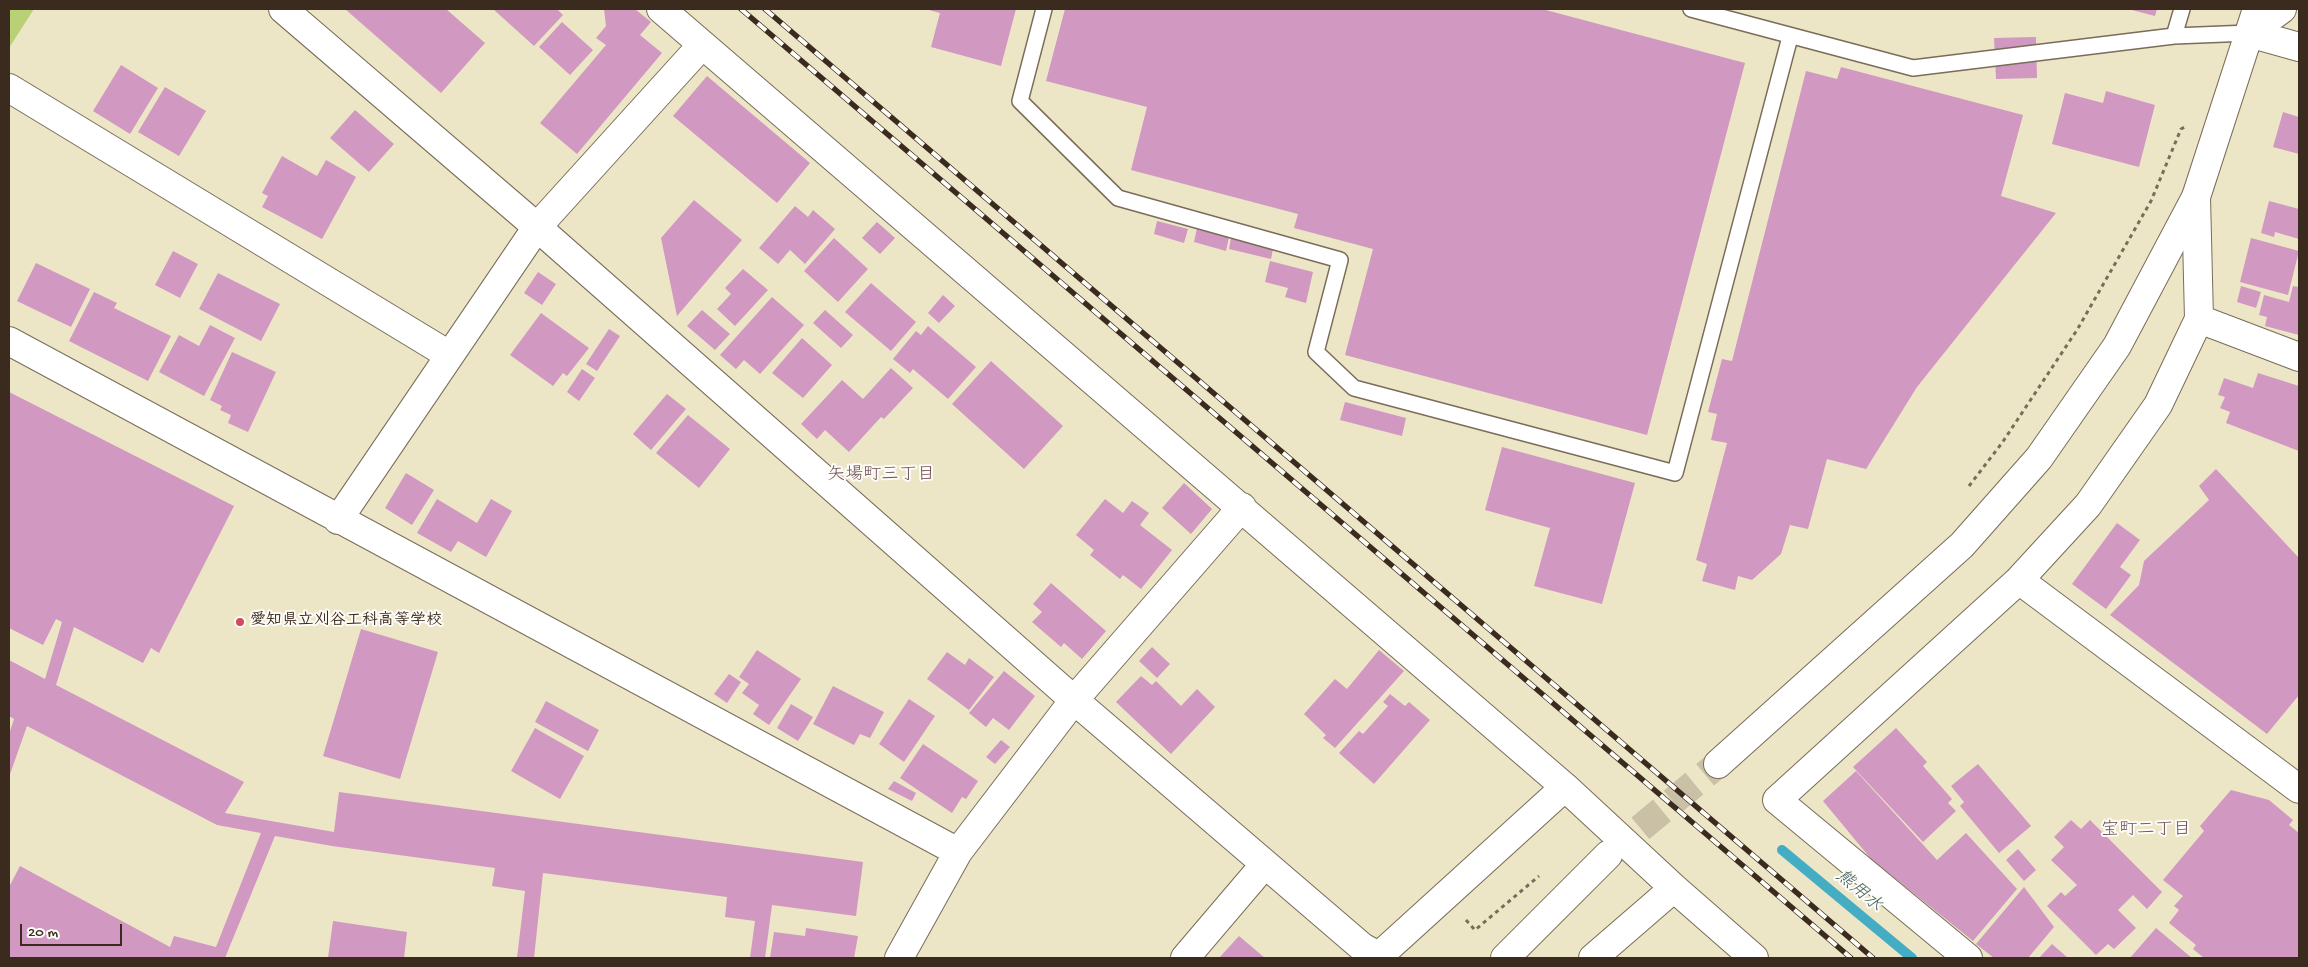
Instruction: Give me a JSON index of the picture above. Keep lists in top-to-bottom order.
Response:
{
  "districts": ["矢場町三丁目", "宝町二丁目"],
  "water": ["熊用水"],
  "places": ["愛知県立刈谷工科高等学校"],
  "scale_bar": "20 m"
}
